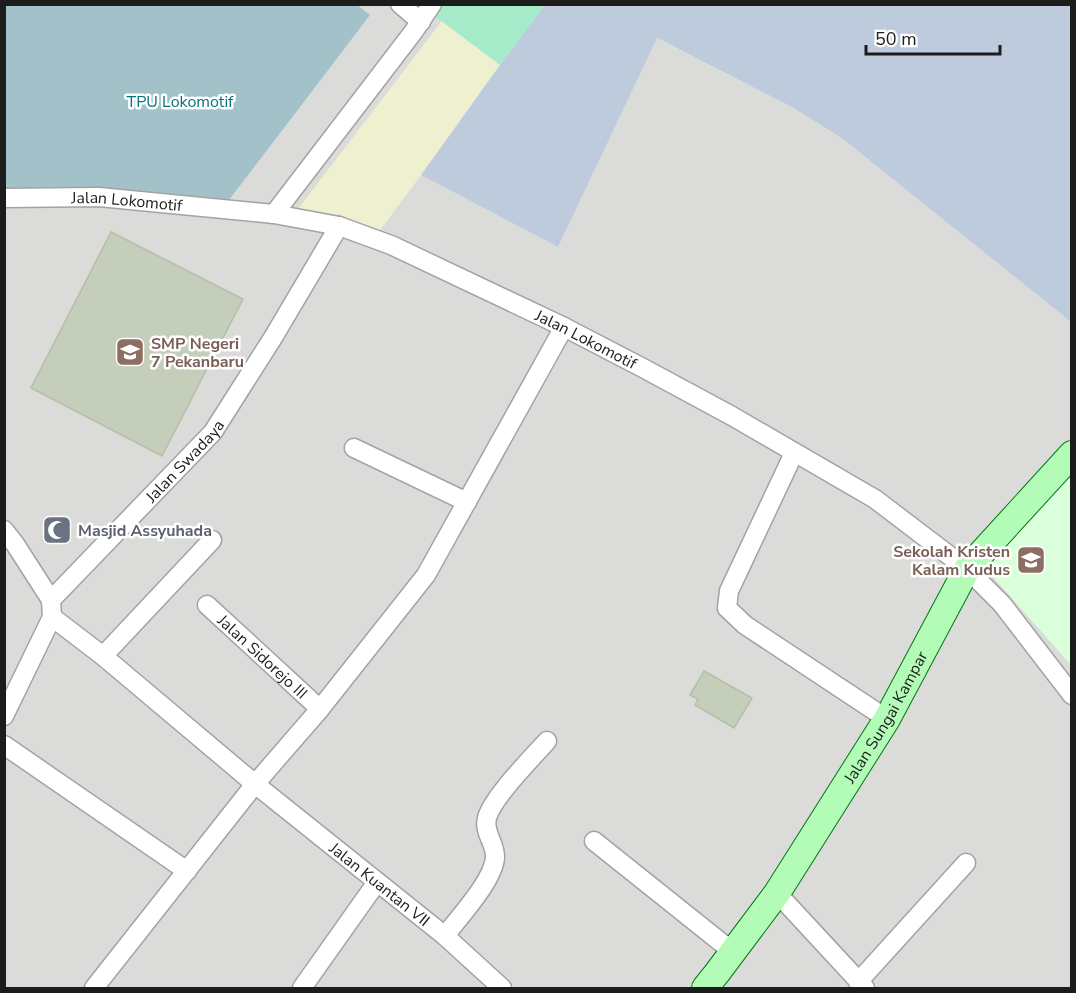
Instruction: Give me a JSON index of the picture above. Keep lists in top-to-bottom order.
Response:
{
  "streets": {
    "street": [
      "Jalan Lokomotif",
      "Jalan Swadaya",
      "Jalan Sidorejo III",
      "Jalan Sungai Kampar",
      "Jalan Kuantan VII"
    ]
  },
  "crossings": [
    ["Jalan Lokomotif", "Jalan Swadaya"],
    ["Jalan Lokomotif", "Jalan Sungai Kampar"],
    ["Jalan Swadaya", "Jalan Kuantan VII"]
  ],
  "parks": ["TPU Lokomotif"],
  "places": {
    "school or university": ["SMP Negeri 7 Pekanbaru", "Sekolah Kristen Kalam Kudus"],
    "mosque": ["Masjid Assyuhada"]
  },
  "scale_bar": "50 m"
}
